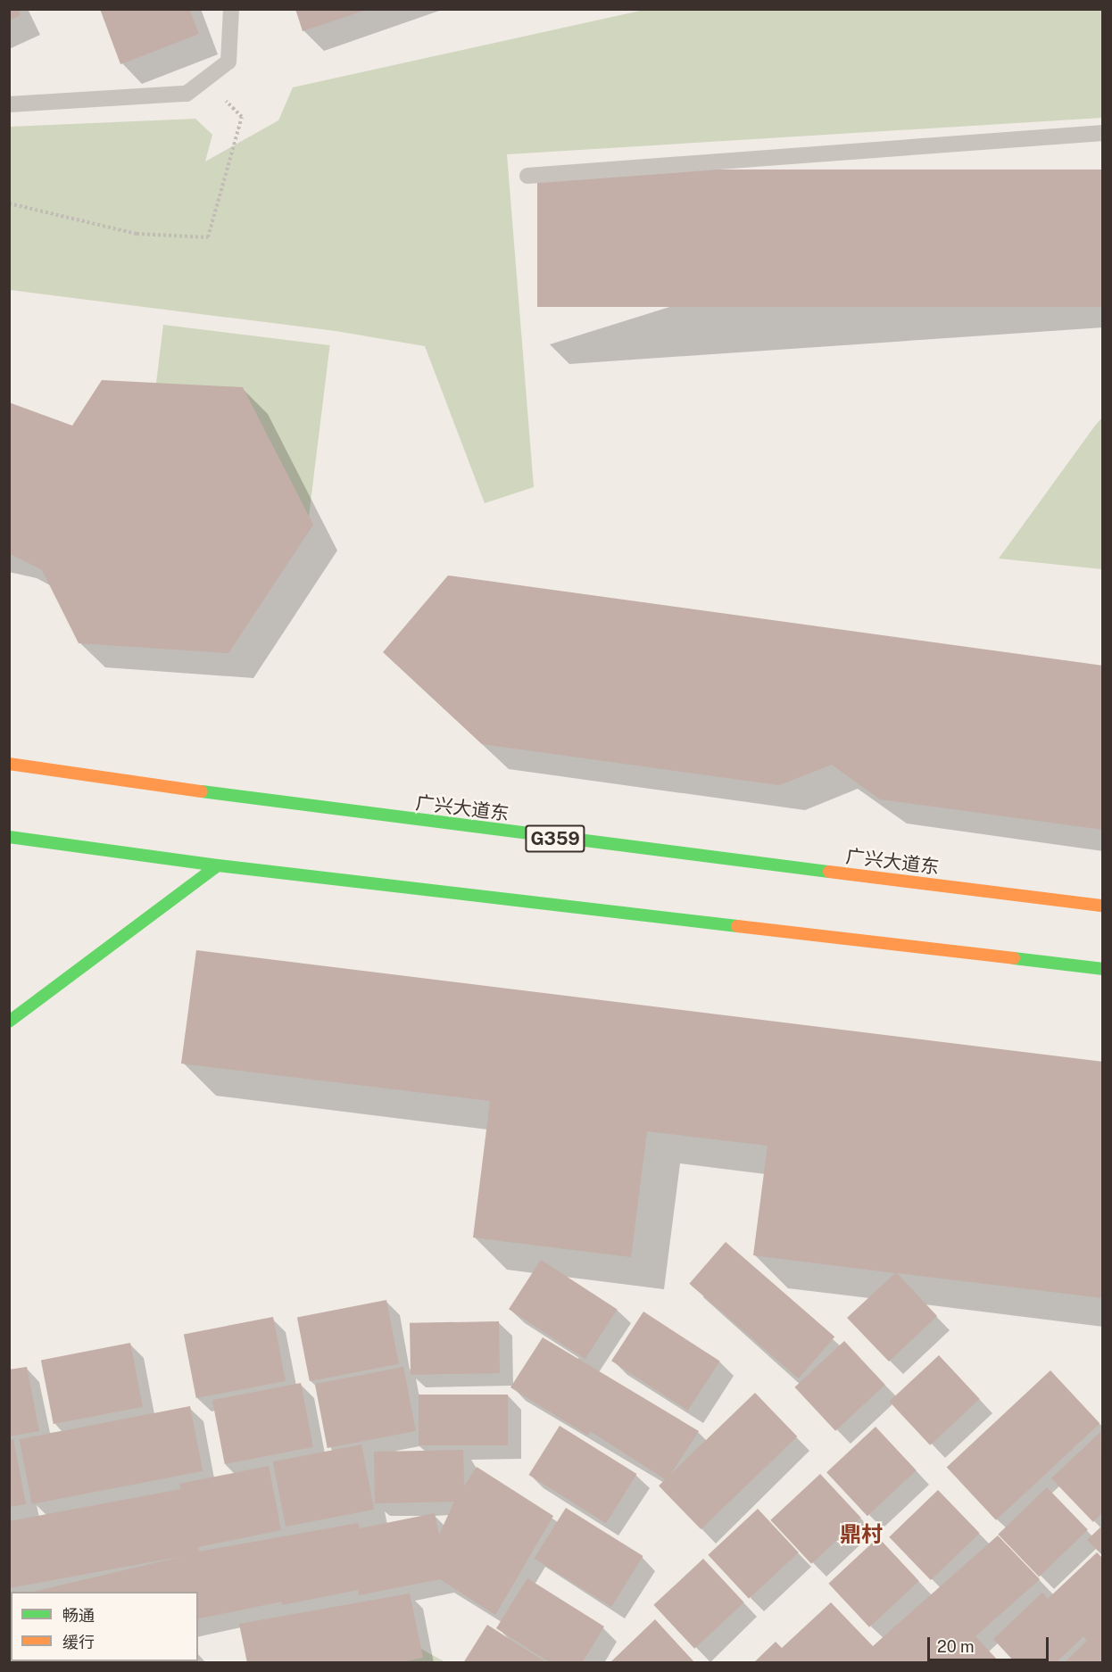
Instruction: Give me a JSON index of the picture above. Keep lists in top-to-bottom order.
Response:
{
  "streets": {
    "main road": ["广兴大道东", "G359"]
  },
  "districts": ["鼎村"],
  "legend": ["畅通", "缓行"],
  "scale_bar": "20 m"
}
